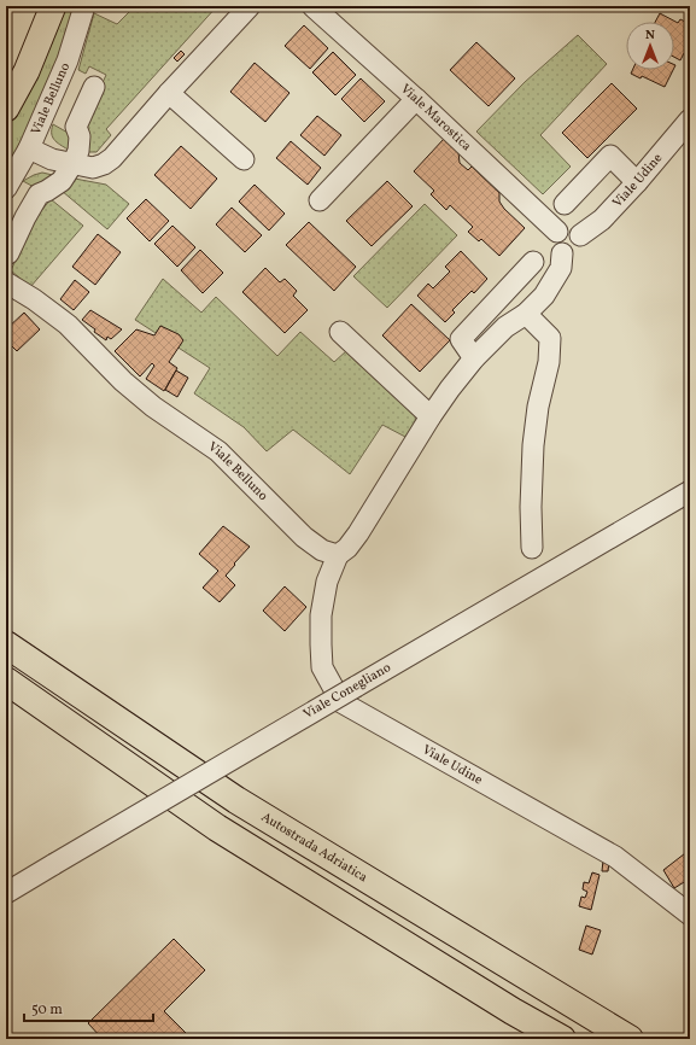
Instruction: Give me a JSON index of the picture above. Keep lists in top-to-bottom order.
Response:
{
  "streets": {
    "highway": ["Autostrada Adriatica"],
    "street": [
      "Viale Belluno",
      "Viale Marostica",
      "Viale Udine",
      "Viale Conegliano"
    ]
  },
  "crossings": [
    ["Viale Belluno", "Viale Udine"],
    ["Viale Marostica", "Viale Udine"]
  ],
  "scale_bar": "50 m",
  "north": "top"
}
